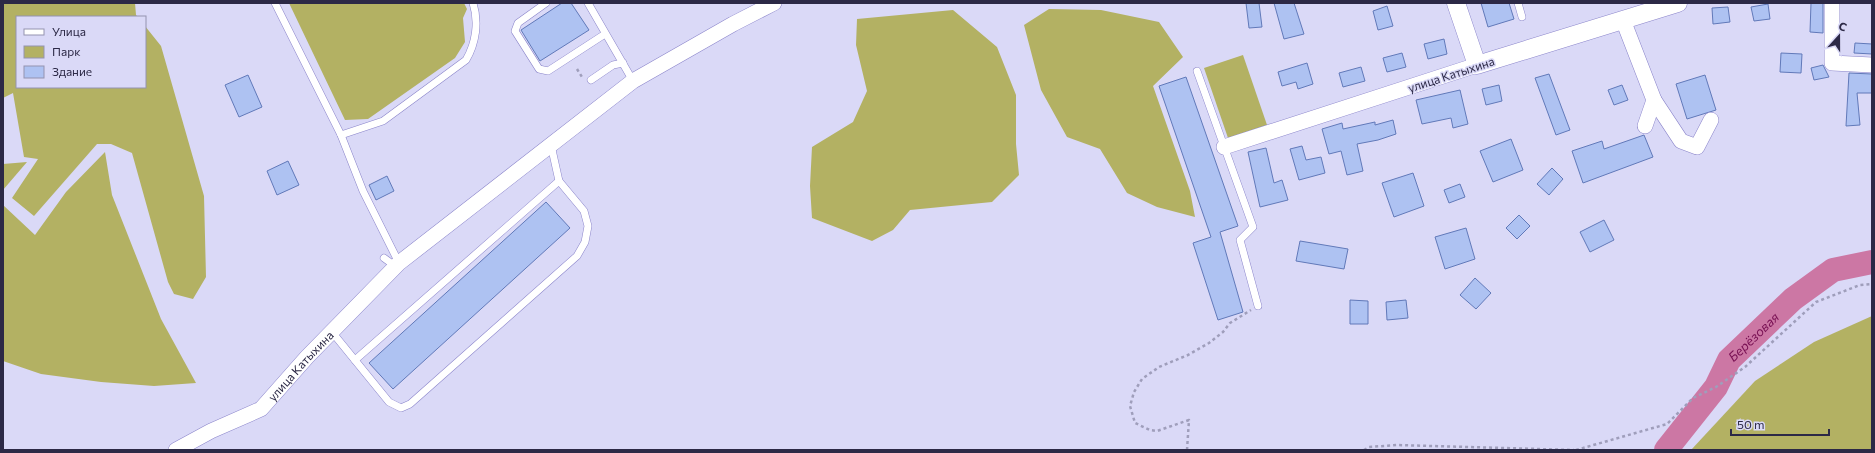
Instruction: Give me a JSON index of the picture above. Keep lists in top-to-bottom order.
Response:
{
  "streets": {
    "street": ["улица Катыхина"]
  },
  "water": ["Берёзовая"],
  "legend": ["Улица", "Парк", "Здание"],
  "scale_bar": "50 m",
  "north": "top"
}
